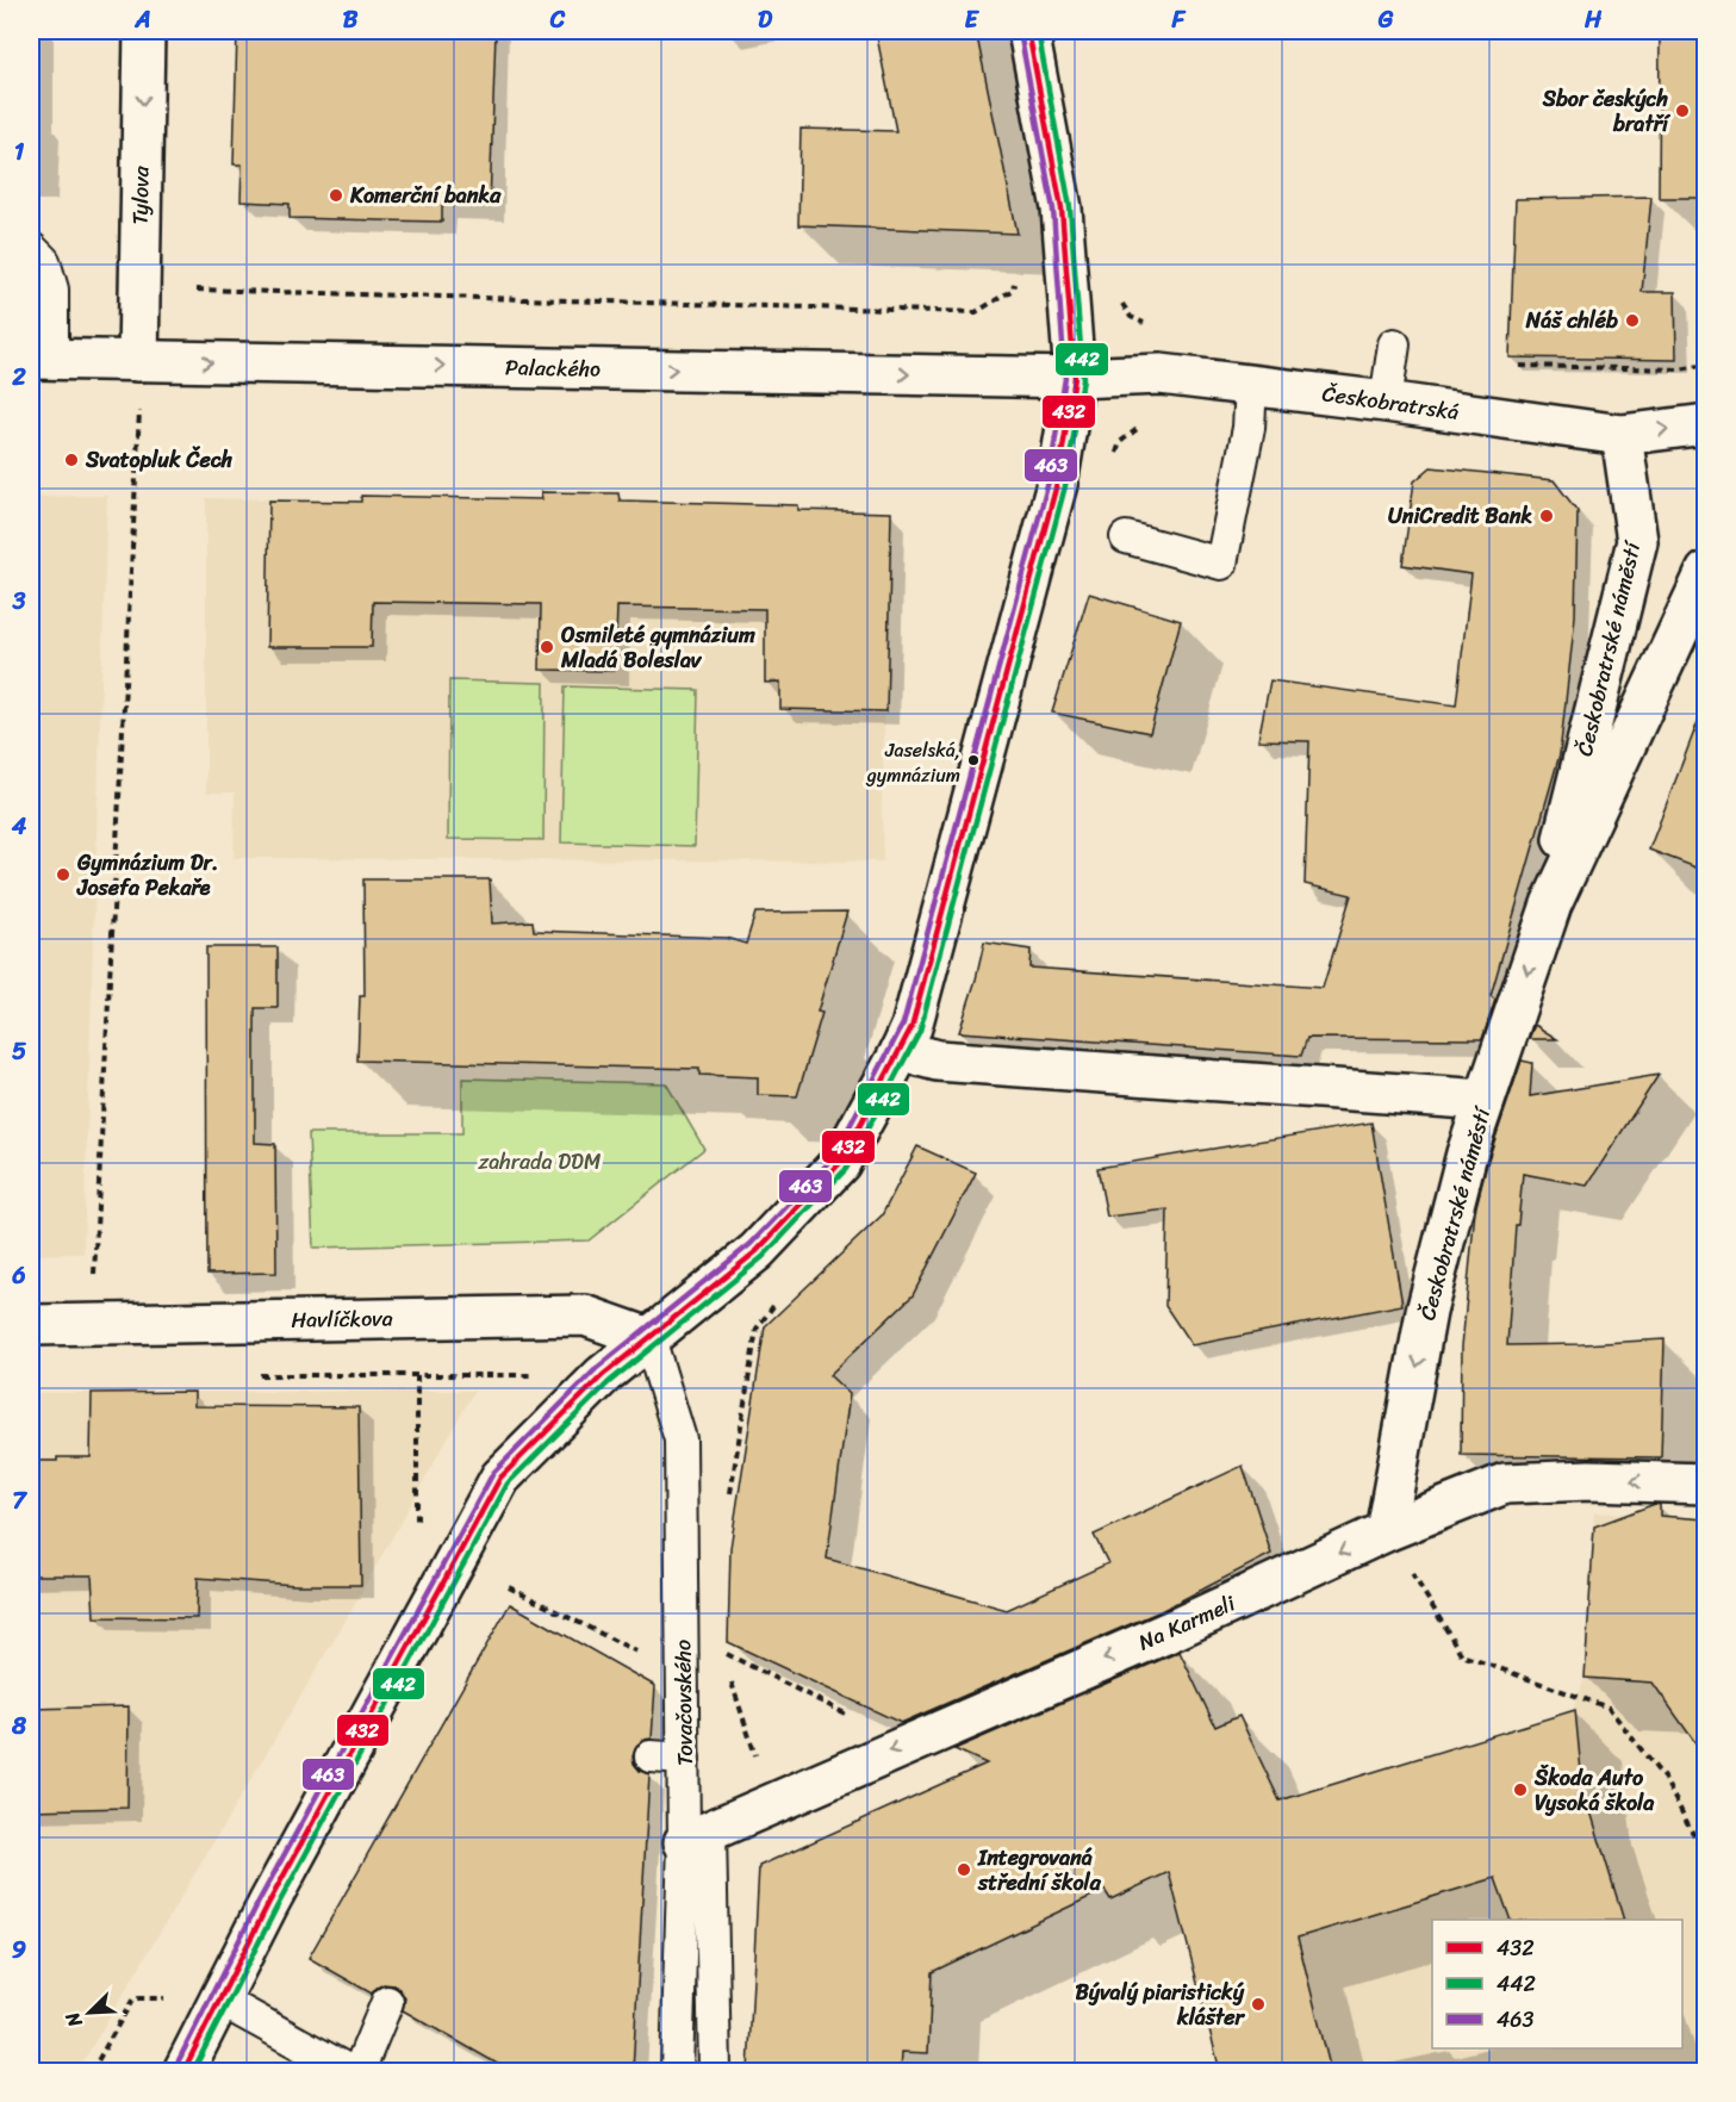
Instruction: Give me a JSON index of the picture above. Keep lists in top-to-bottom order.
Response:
{
  "streets": {
    "street": [
      "Tylova",
      "Palackého",
      "Českobratrská",
      "Českobratrské náměstí",
      "Havlíčkova",
      "Na Karmeli"
    ],
    "lane": ["Tovačovského"]
  },
  "crossings": [
    ["Tylova", "Palackého"],
    ["Palackého", "Českobratrská"],
    ["Českobratrská", "Českobratrské náměstí"],
    ["Českobratrské náměstí", "Na Karmeli"],
    ["Havlíčkova", "Tovačovského"],
    ["Na Karmeli", "Tovačovského"]
  ],
  "one_way": [
    "Tylova",
    "Palackého",
    "Českobratrské náměstí",
    "Na Karmeli"
  ],
  "parks": ["zahrada DDM"],
  "places": [
    "Sbor českých bratří",
    "Komerční banka",
    "Náš chléb",
    "Svatopluk Čech",
    "UniCredit Bank",
    "Osmileté gymnázium Mladá Boleslav",
    "Jaselská, gymnázium",
    "Gymnázium Dr. Josefa Pekaře",
    "Škoda Auto Vysoká škola",
    "Integrovaná střední škola",
    "Bývalý piaristický klášter"
  ],
  "lines": ["transit line 432", "transit line 442", "transit line 463"],
  "legend": ["432", "442", "463"],
  "north": "bottom left",
  "grid": {
    "columns": [
      "A",
      "B",
      "C",
      "D",
      "E",
      "F",
      "G",
      "H"
    ],
    "rows": [
      "1",
      "2",
      "3",
      "4",
      "5",
      "6",
      "7",
      "8",
      "9"
    ]
  }
}
